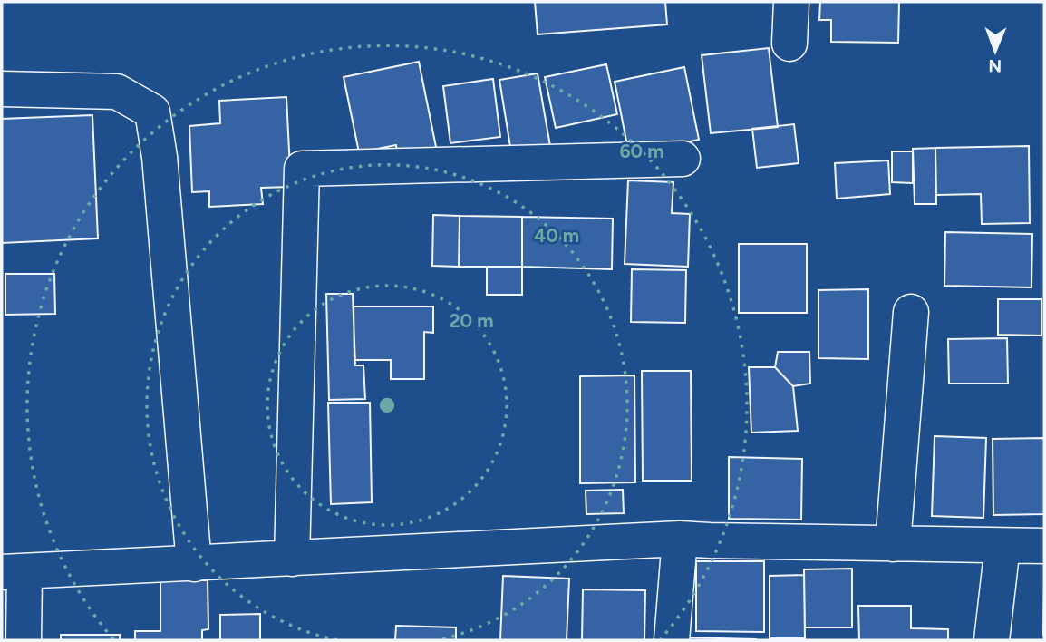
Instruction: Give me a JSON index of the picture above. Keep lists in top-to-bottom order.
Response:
{
  "north": "bottom",
  "rings": ["60 m", "40 m", "20 m"]
}
